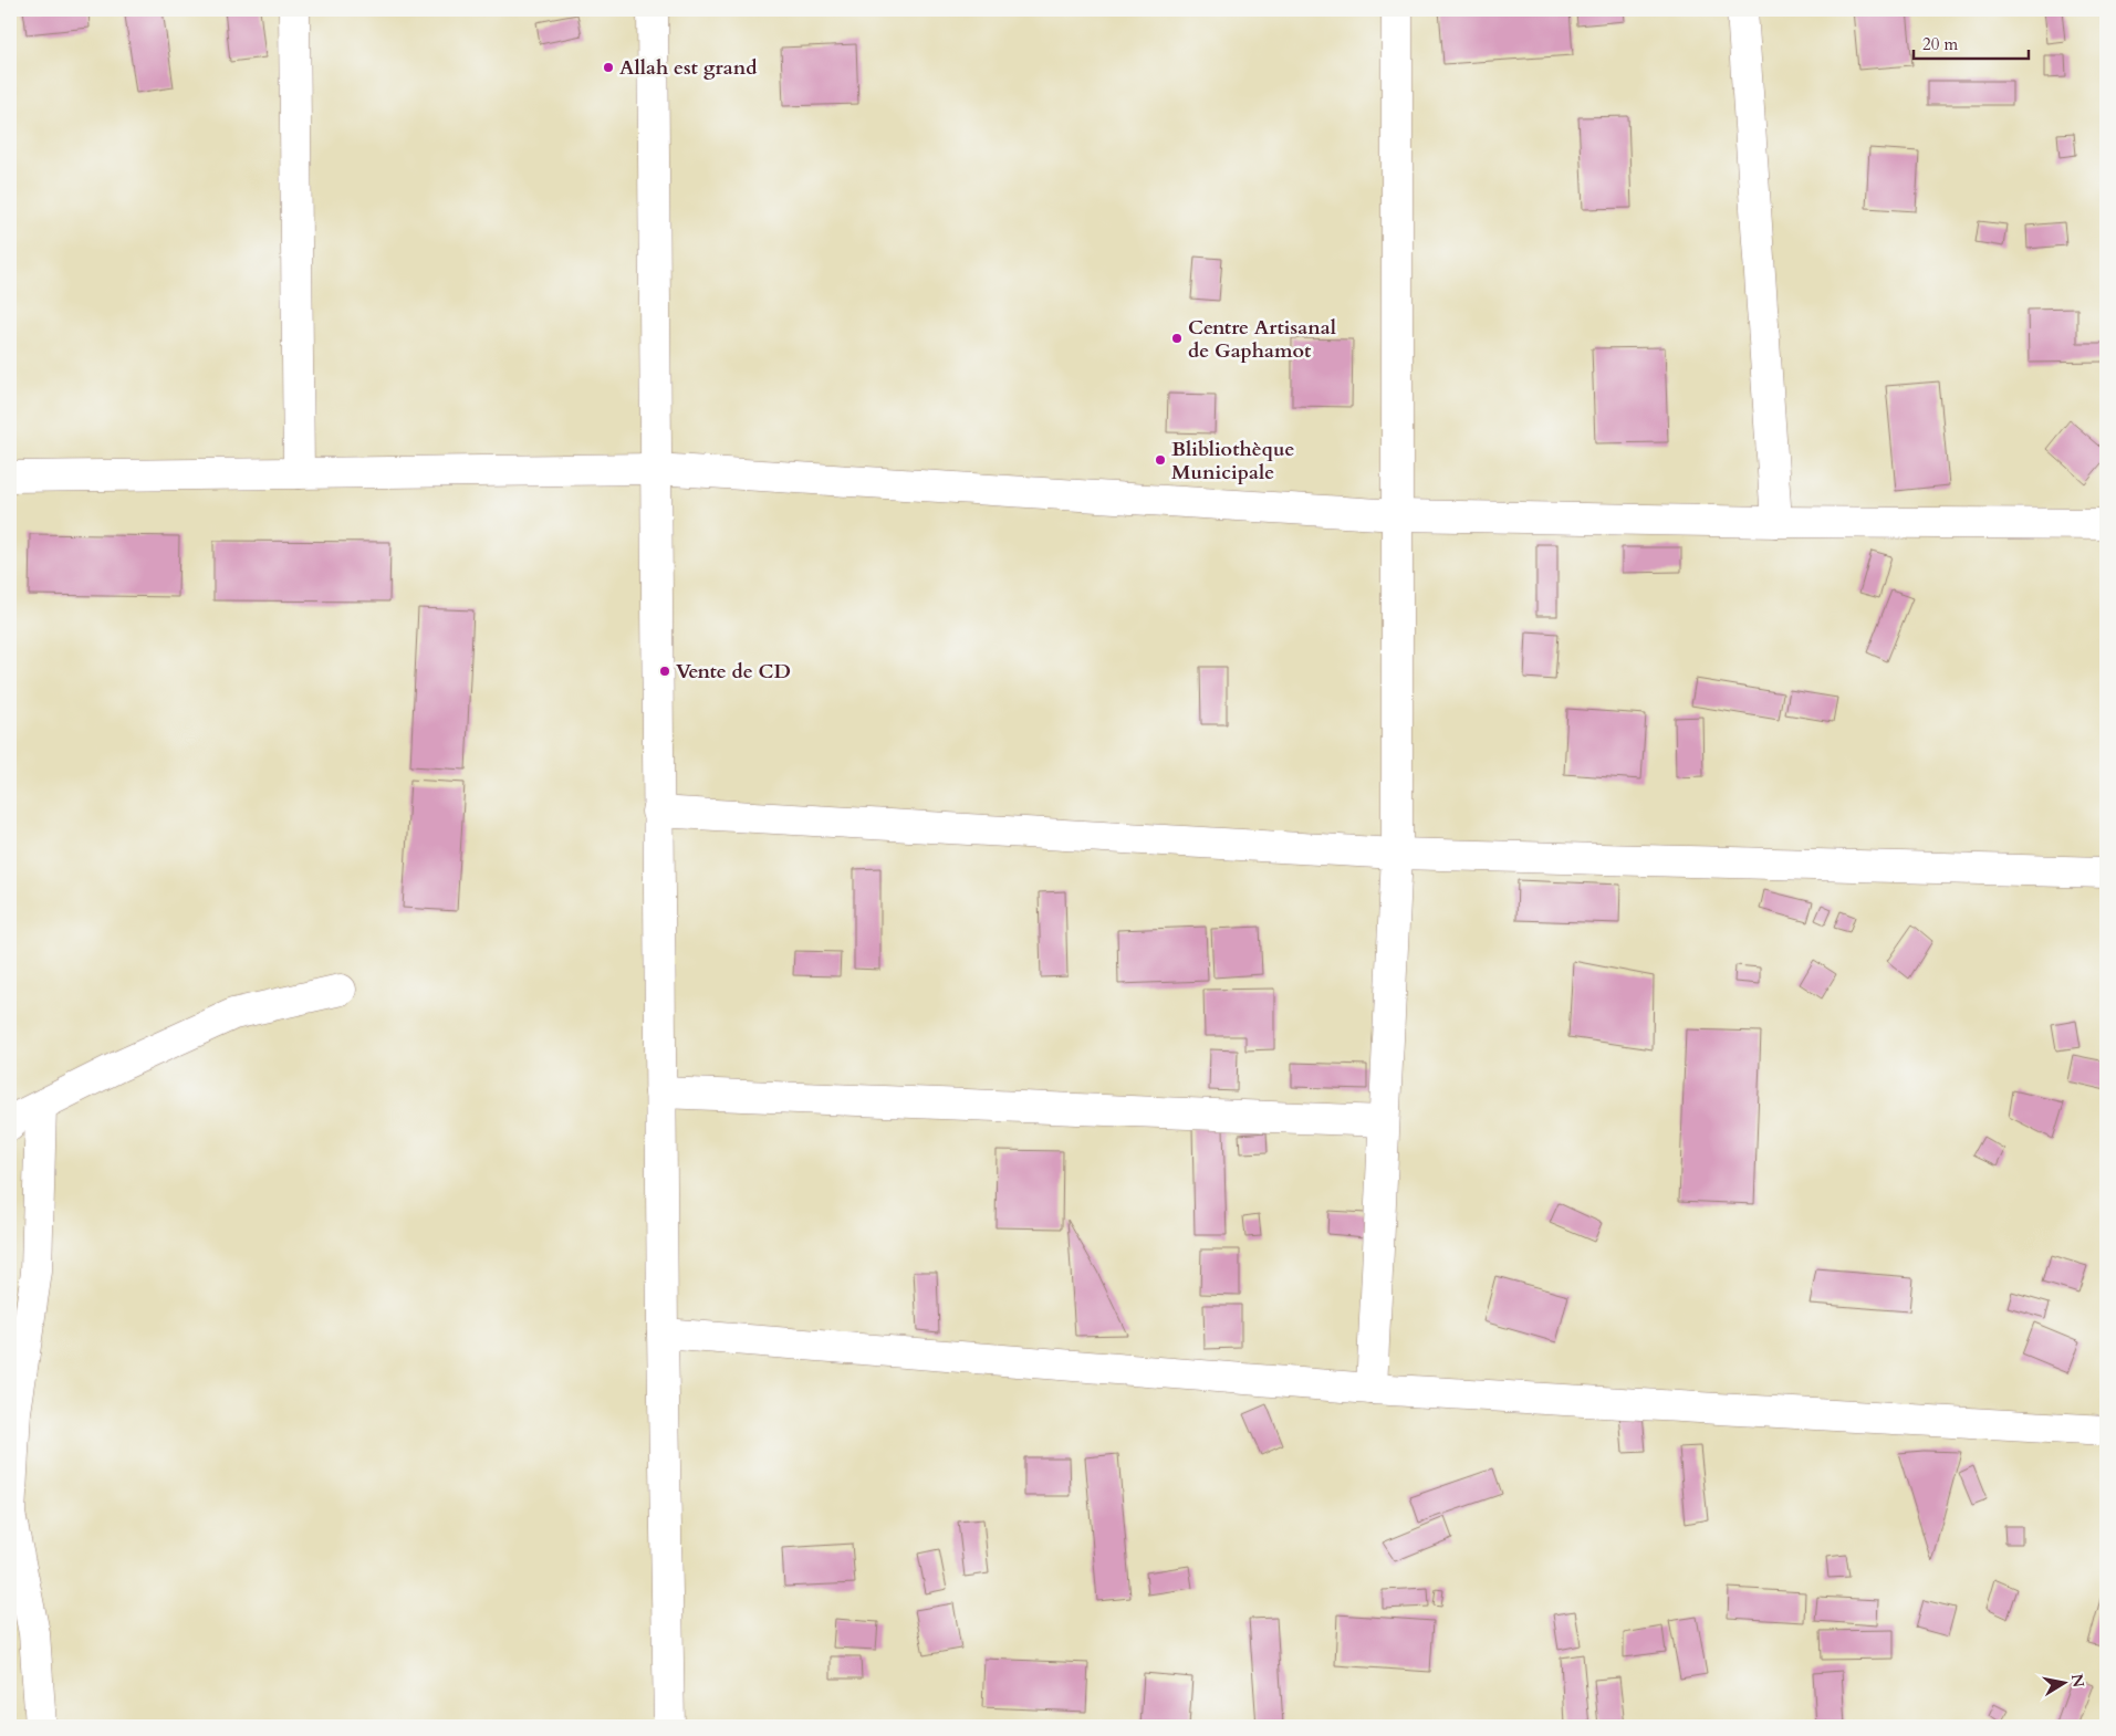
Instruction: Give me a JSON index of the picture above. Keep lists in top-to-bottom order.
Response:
{
  "places": [
    "Allah est grand",
    "Centre Artisanal de Gaphamot",
    "Blibliothèque Municipale",
    "Vente de CD"
  ],
  "scale_bar": "20 m",
  "north": "right"
}
